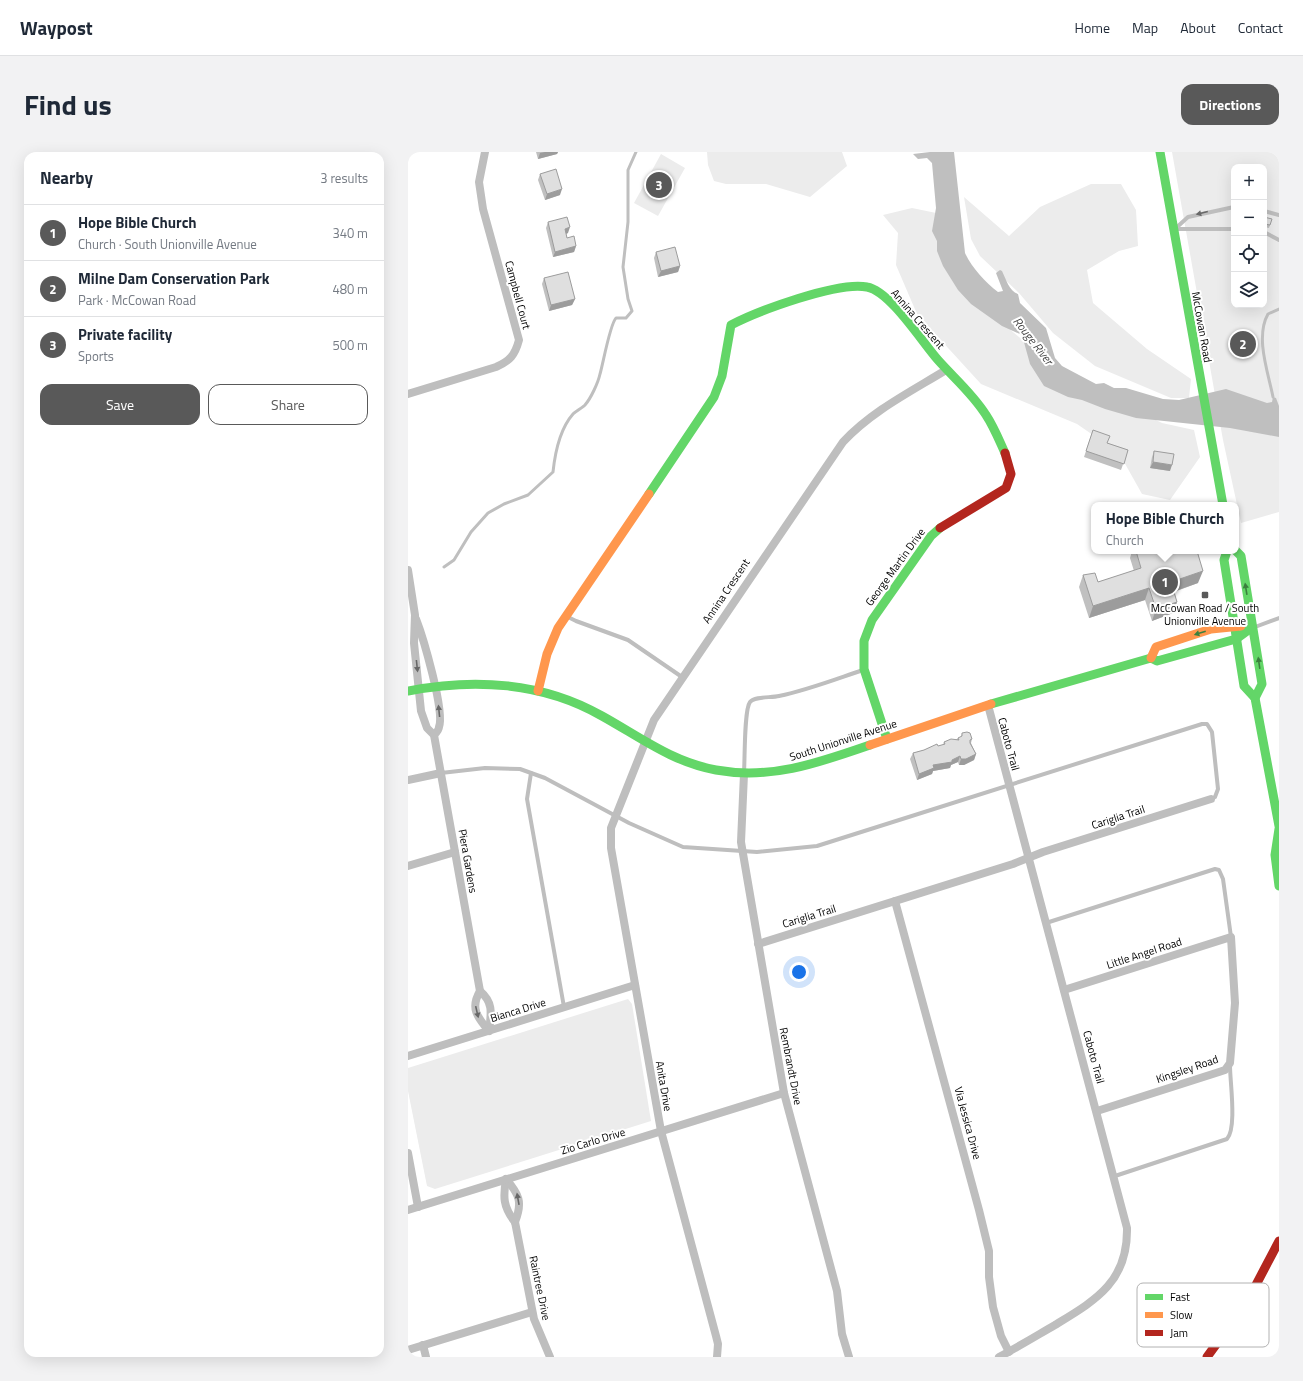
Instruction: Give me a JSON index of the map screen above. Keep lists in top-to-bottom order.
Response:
{
  "streets": {
    "main road": [
      "Annina Crescent",
      "McCowan Road",
      "George Martin Drive",
      "South Unionville Avenue"
    ],
    "street": [
      "Campbell Court",
      "Caboto Trail",
      "Cariglia Trail",
      "Piera Gardens",
      "Little Angel Road",
      "Bianca Drive",
      "Rembrandt Drive",
      "Kingsley Road",
      "Anita Drive",
      "Via Jessica Drive",
      "Zio Carlo Drive",
      "Raintree Drive"
    ]
  },
  "crossings": [
    ["Annina Crescent", "George Martin Drive"],
    ["Annina Crescent", "South Unionville Avenue"],
    ["Annina Crescent", "Anita Drive"],
    ["George Martin Drive", "South Unionville Avenue"],
    ["South Unionville Avenue", "Caboto Trail"],
    ["South Unionville Avenue", "Piera Gardens"],
    ["South Unionville Avenue", "Rembrandt Drive"],
    ["Caboto Trail", "Cariglia Trail"],
    ["Caboto Trail", "Little Angel Road"],
    ["Caboto Trail", "Kingsley Road"],
    ["Caboto Trail", "Via Jessica Drive"],
    ["Cariglia Trail", "Rembrandt Drive"],
    ["Cariglia Trail", "Via Jessica Drive"],
    ["Piera Gardens", "Bianca Drive"],
    ["Little Angel Road", "Kingsley Road"],
    ["Bianca Drive", "Anita Drive"],
    ["Rembrandt Drive", "Zio Carlo Drive"],
    ["Anita Drive", "Zio Carlo Drive"],
    ["Zio Carlo Drive", "Raintree Drive"]
  ],
  "water": ["Rouge River"],
  "places": {
    "transit": ["McCowan Road / South Unionville Avenue"]
  },
  "legend": ["Fast", "Slow", "Jam"],
  "page": {
    "header": "Waypost",
    "nav": [
      "Home",
      "Map",
      "About",
      "Contact"
    ],
    "title": "Find us",
    "buttons": [
      "Directions",
      ["Save", "Share"]
    ],
    "heading": ["Nearby", "3 results"],
    "map_buttons": ["+", "−"],
    "pins": ["3", "2", "1"],
    "list": [
      {
        "mark": "1",
        "name": "Hope Bible Church",
        "note": "Church · South Unionville Avenue",
        "value": "340 m"
      },
      {
        "mark": "2",
        "name": "Milne Dam Conservation Park",
        "note": "Park · McCowan Road",
        "value": "480 m"
      },
      {
        "mark": "3",
        "name": "Private facility",
        "note": "Sports",
        "value": "500 m"
      }
    ],
    "popup": ["Hope Bible Church", "Church"]
  }
}
